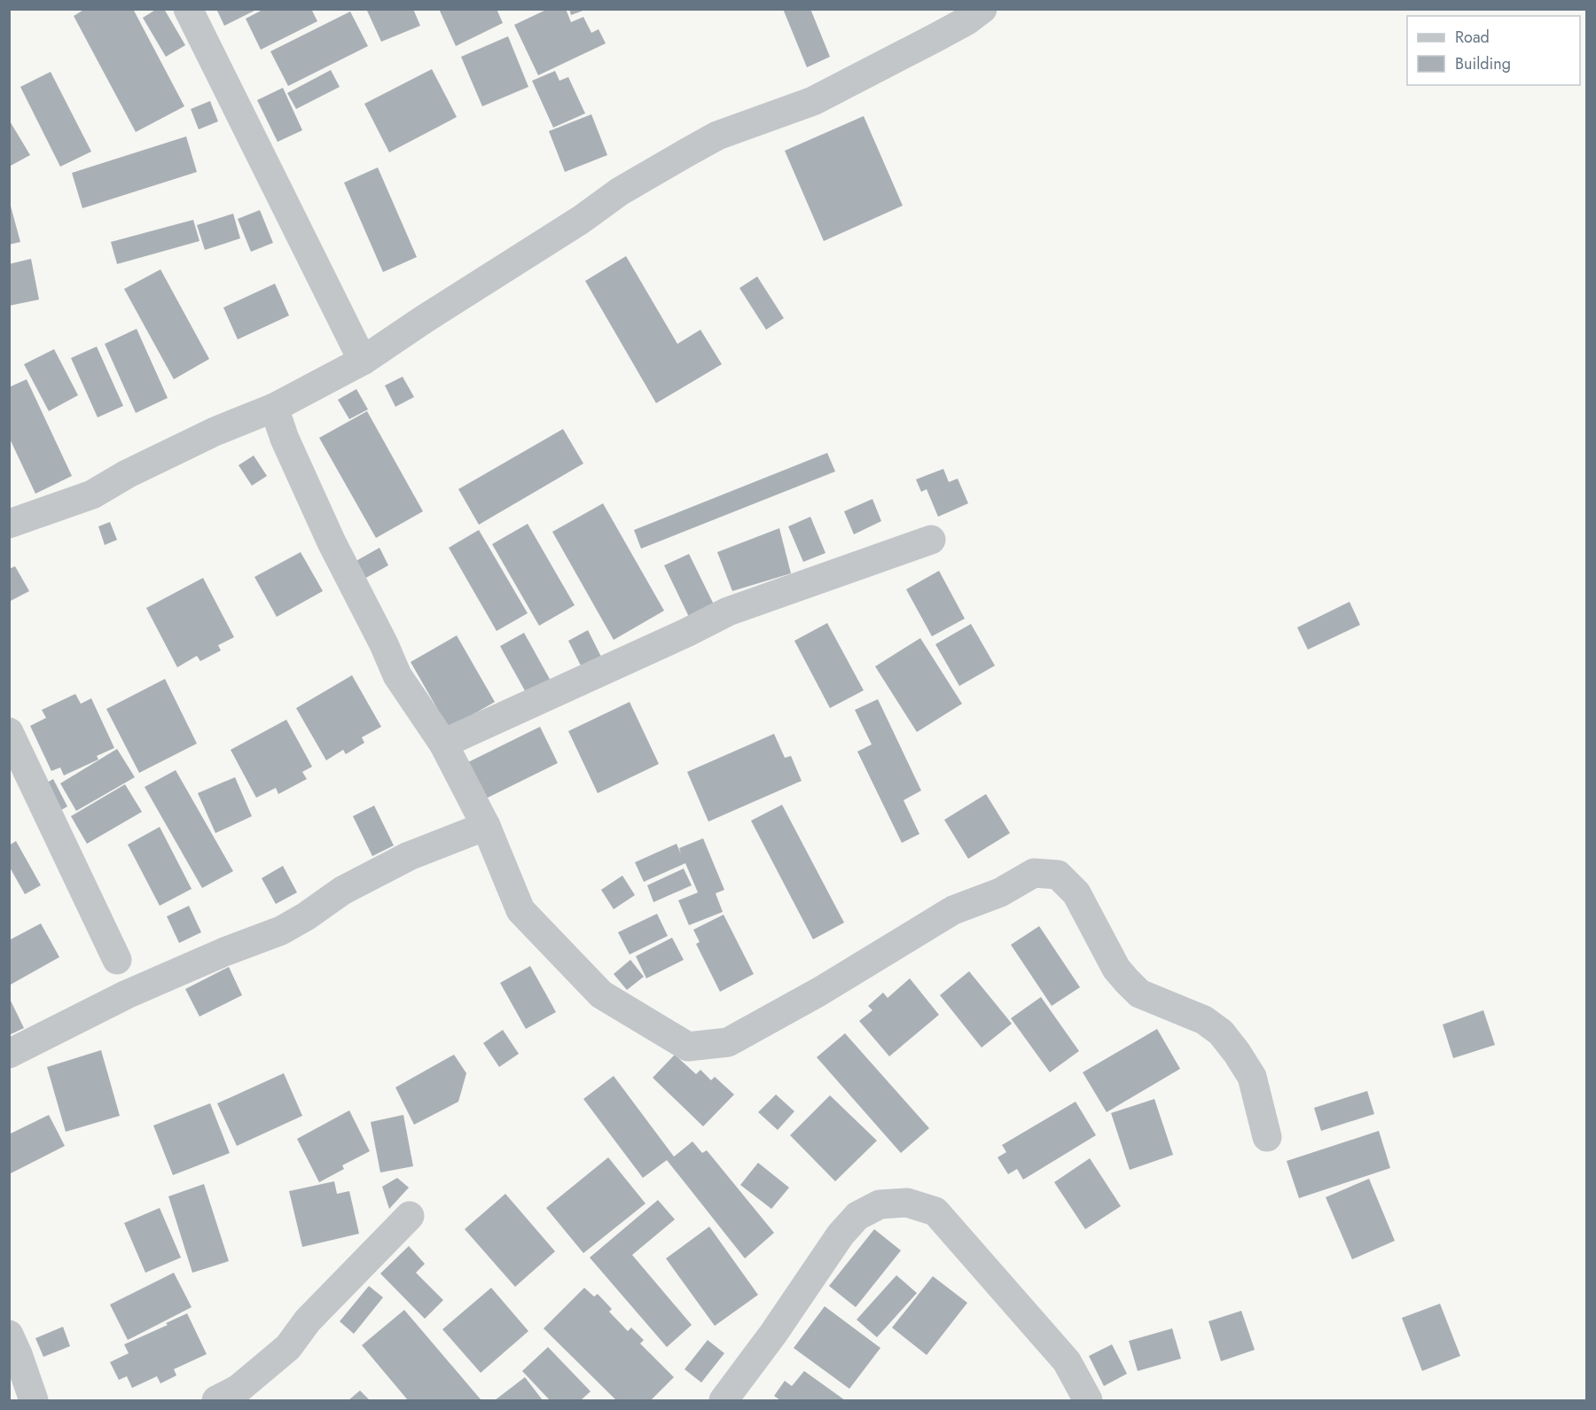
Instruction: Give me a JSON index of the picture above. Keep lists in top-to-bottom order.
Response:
{
  "legend": ["Road", "Building"]
}
